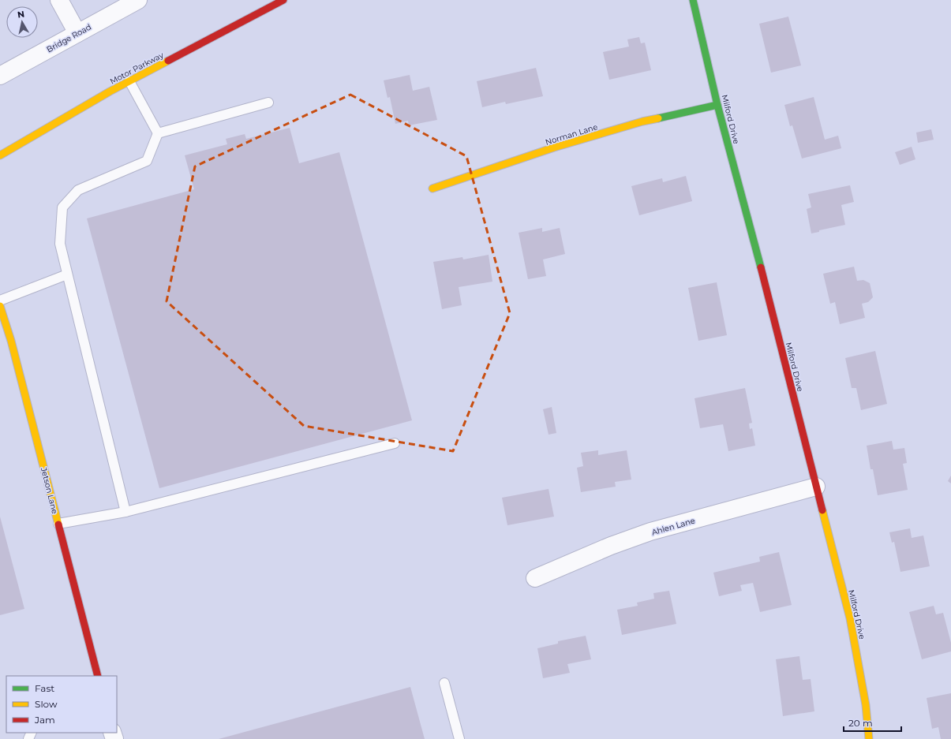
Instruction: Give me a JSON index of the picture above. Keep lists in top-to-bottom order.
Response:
{
  "streets": {
    "street": [
      "Bridge Road",
      "Motor Parkway",
      "Milford Drive",
      "Norman Lane",
      "Jetson Lane",
      "Ahlen Lane"
    ]
  },
  "crossings": [
    ["Milford Drive", "Norman Lane"],
    ["Milford Drive", "Ahlen Lane"]
  ],
  "legend": ["Fast", "Slow", "Jam"],
  "scale_bar": "20 m",
  "north": "top"
}
